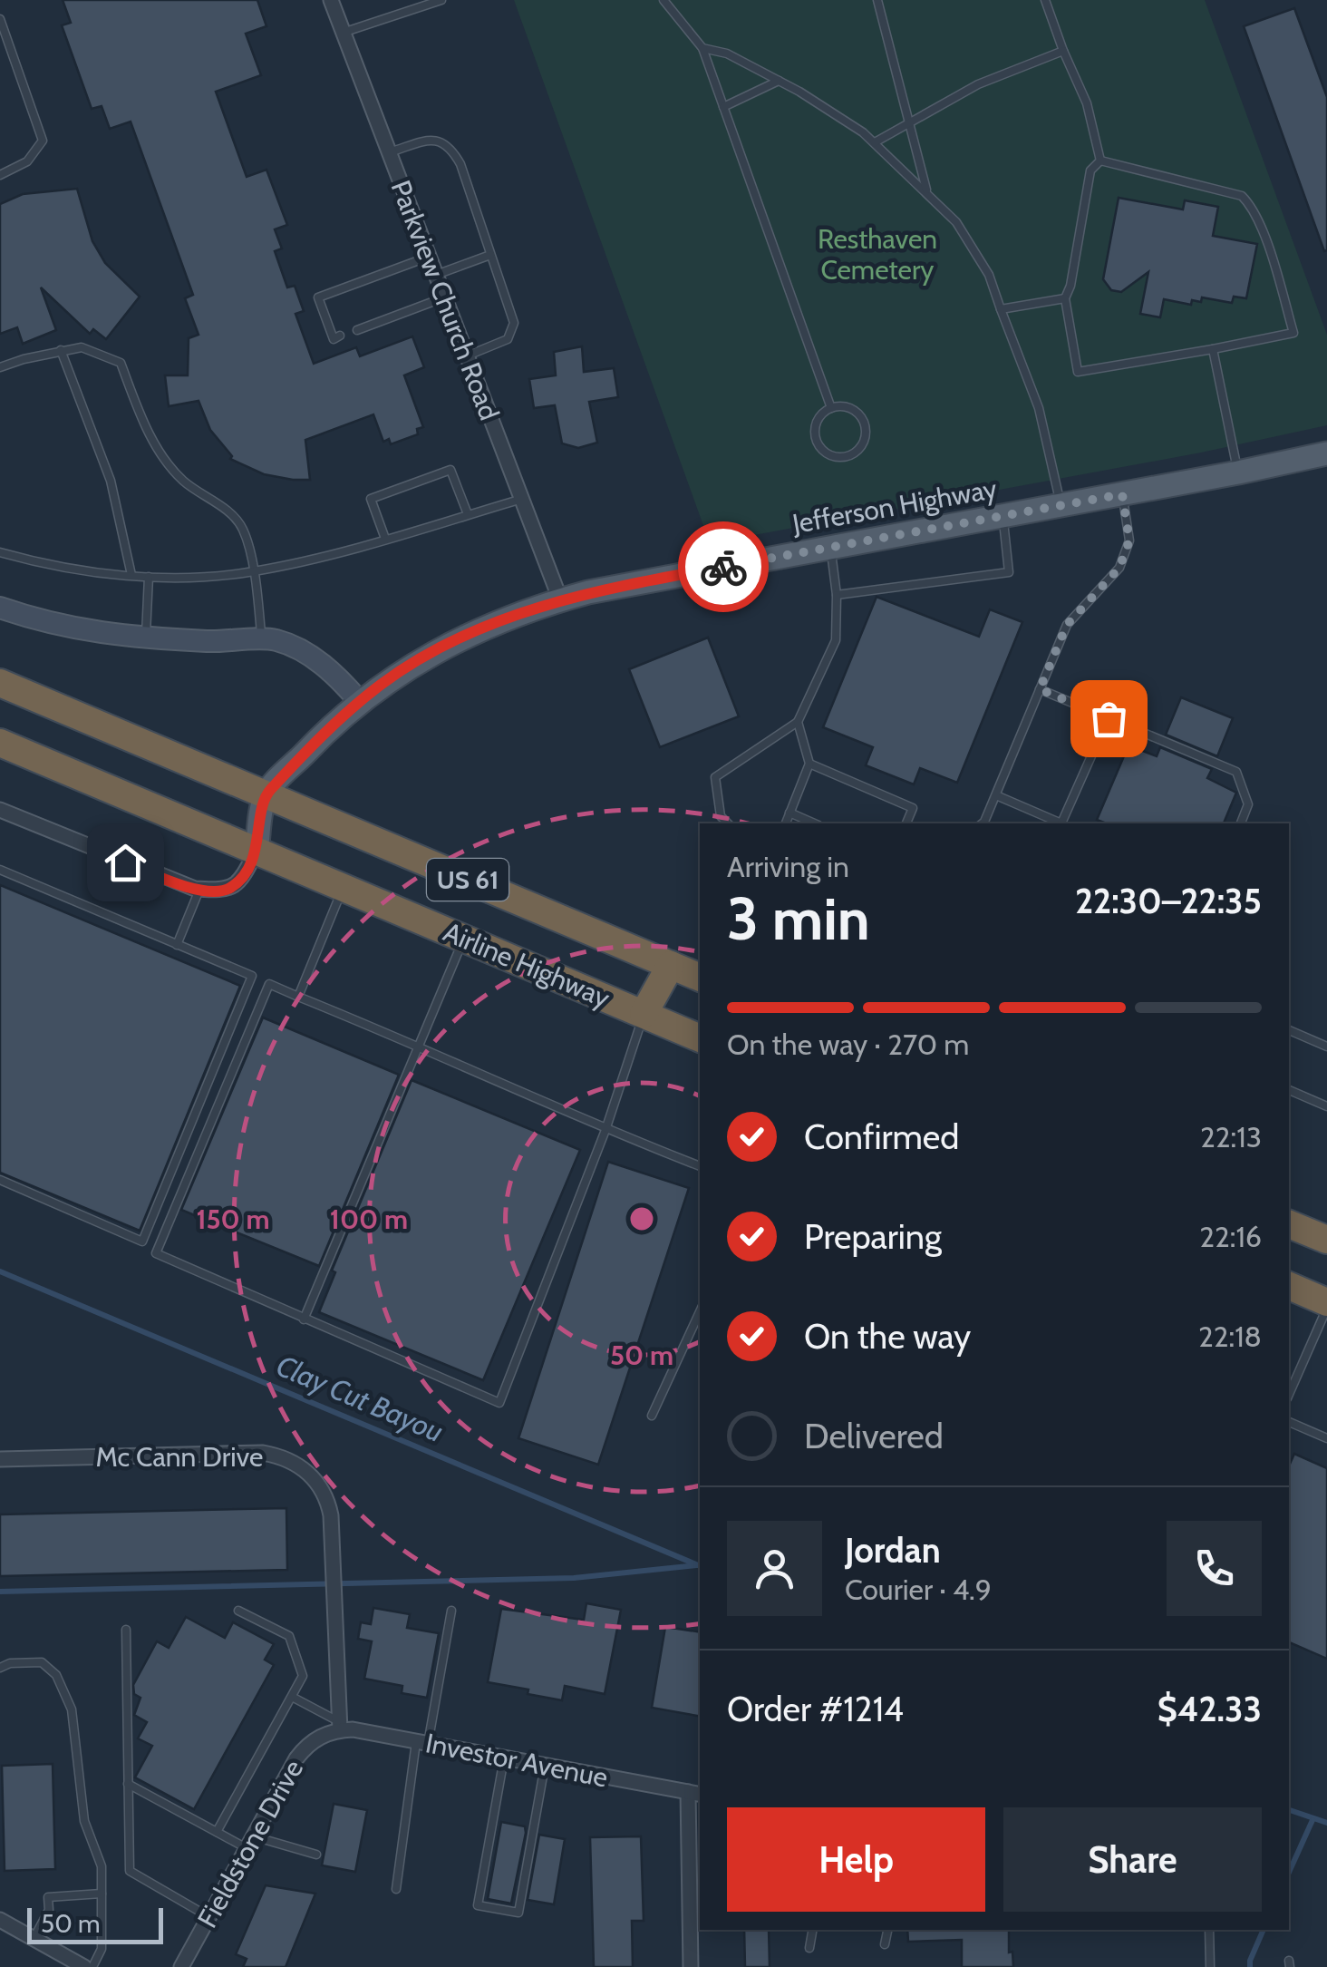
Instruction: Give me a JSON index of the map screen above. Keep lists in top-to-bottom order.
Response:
{
  "streets": {
    "highway": ["US 61", "Airline Highway"],
    "main road": ["Jefferson Highway"],
    "street": [
      "Parkview Church Road",
      "Mc Cann Drive",
      "Investor Avenue",
      "Fieldstone Drive"
    ]
  },
  "crossings": [
    ["Parkview Church Road", "Jefferson Highway"],
    ["Jefferson Highway", "Airline Highway"],
    ["Mc Cann Drive", "Investor Avenue"],
    ["Mc Cann Drive", "Fieldstone Drive"],
    ["Investor Avenue", "Fieldstone Drive"]
  ],
  "water": ["Clay Cut Bayou"],
  "parks": ["Resthaven Cemetery"],
  "scale_bar": "50 m",
  "page": {
    "heading": ["3 min", "Arriving in", "22:30–22:35"],
    "panel": [
      "Jordan",
      "Courier · 4.9",
      "Order #1214",
      "$42.33"
    ],
    "bar": "On the way · 270 m",
    "list": [
      ["Confirmed", "22:13"],
      ["Preparing", "22:16"],
      ["On the way", "22:18"],
      "Delivered"
    ],
    "buttons": ["Help", "Share"],
    "scale": "50 m"
  },
  "rings": ["150 m", "100 m", "50 m"]
}
